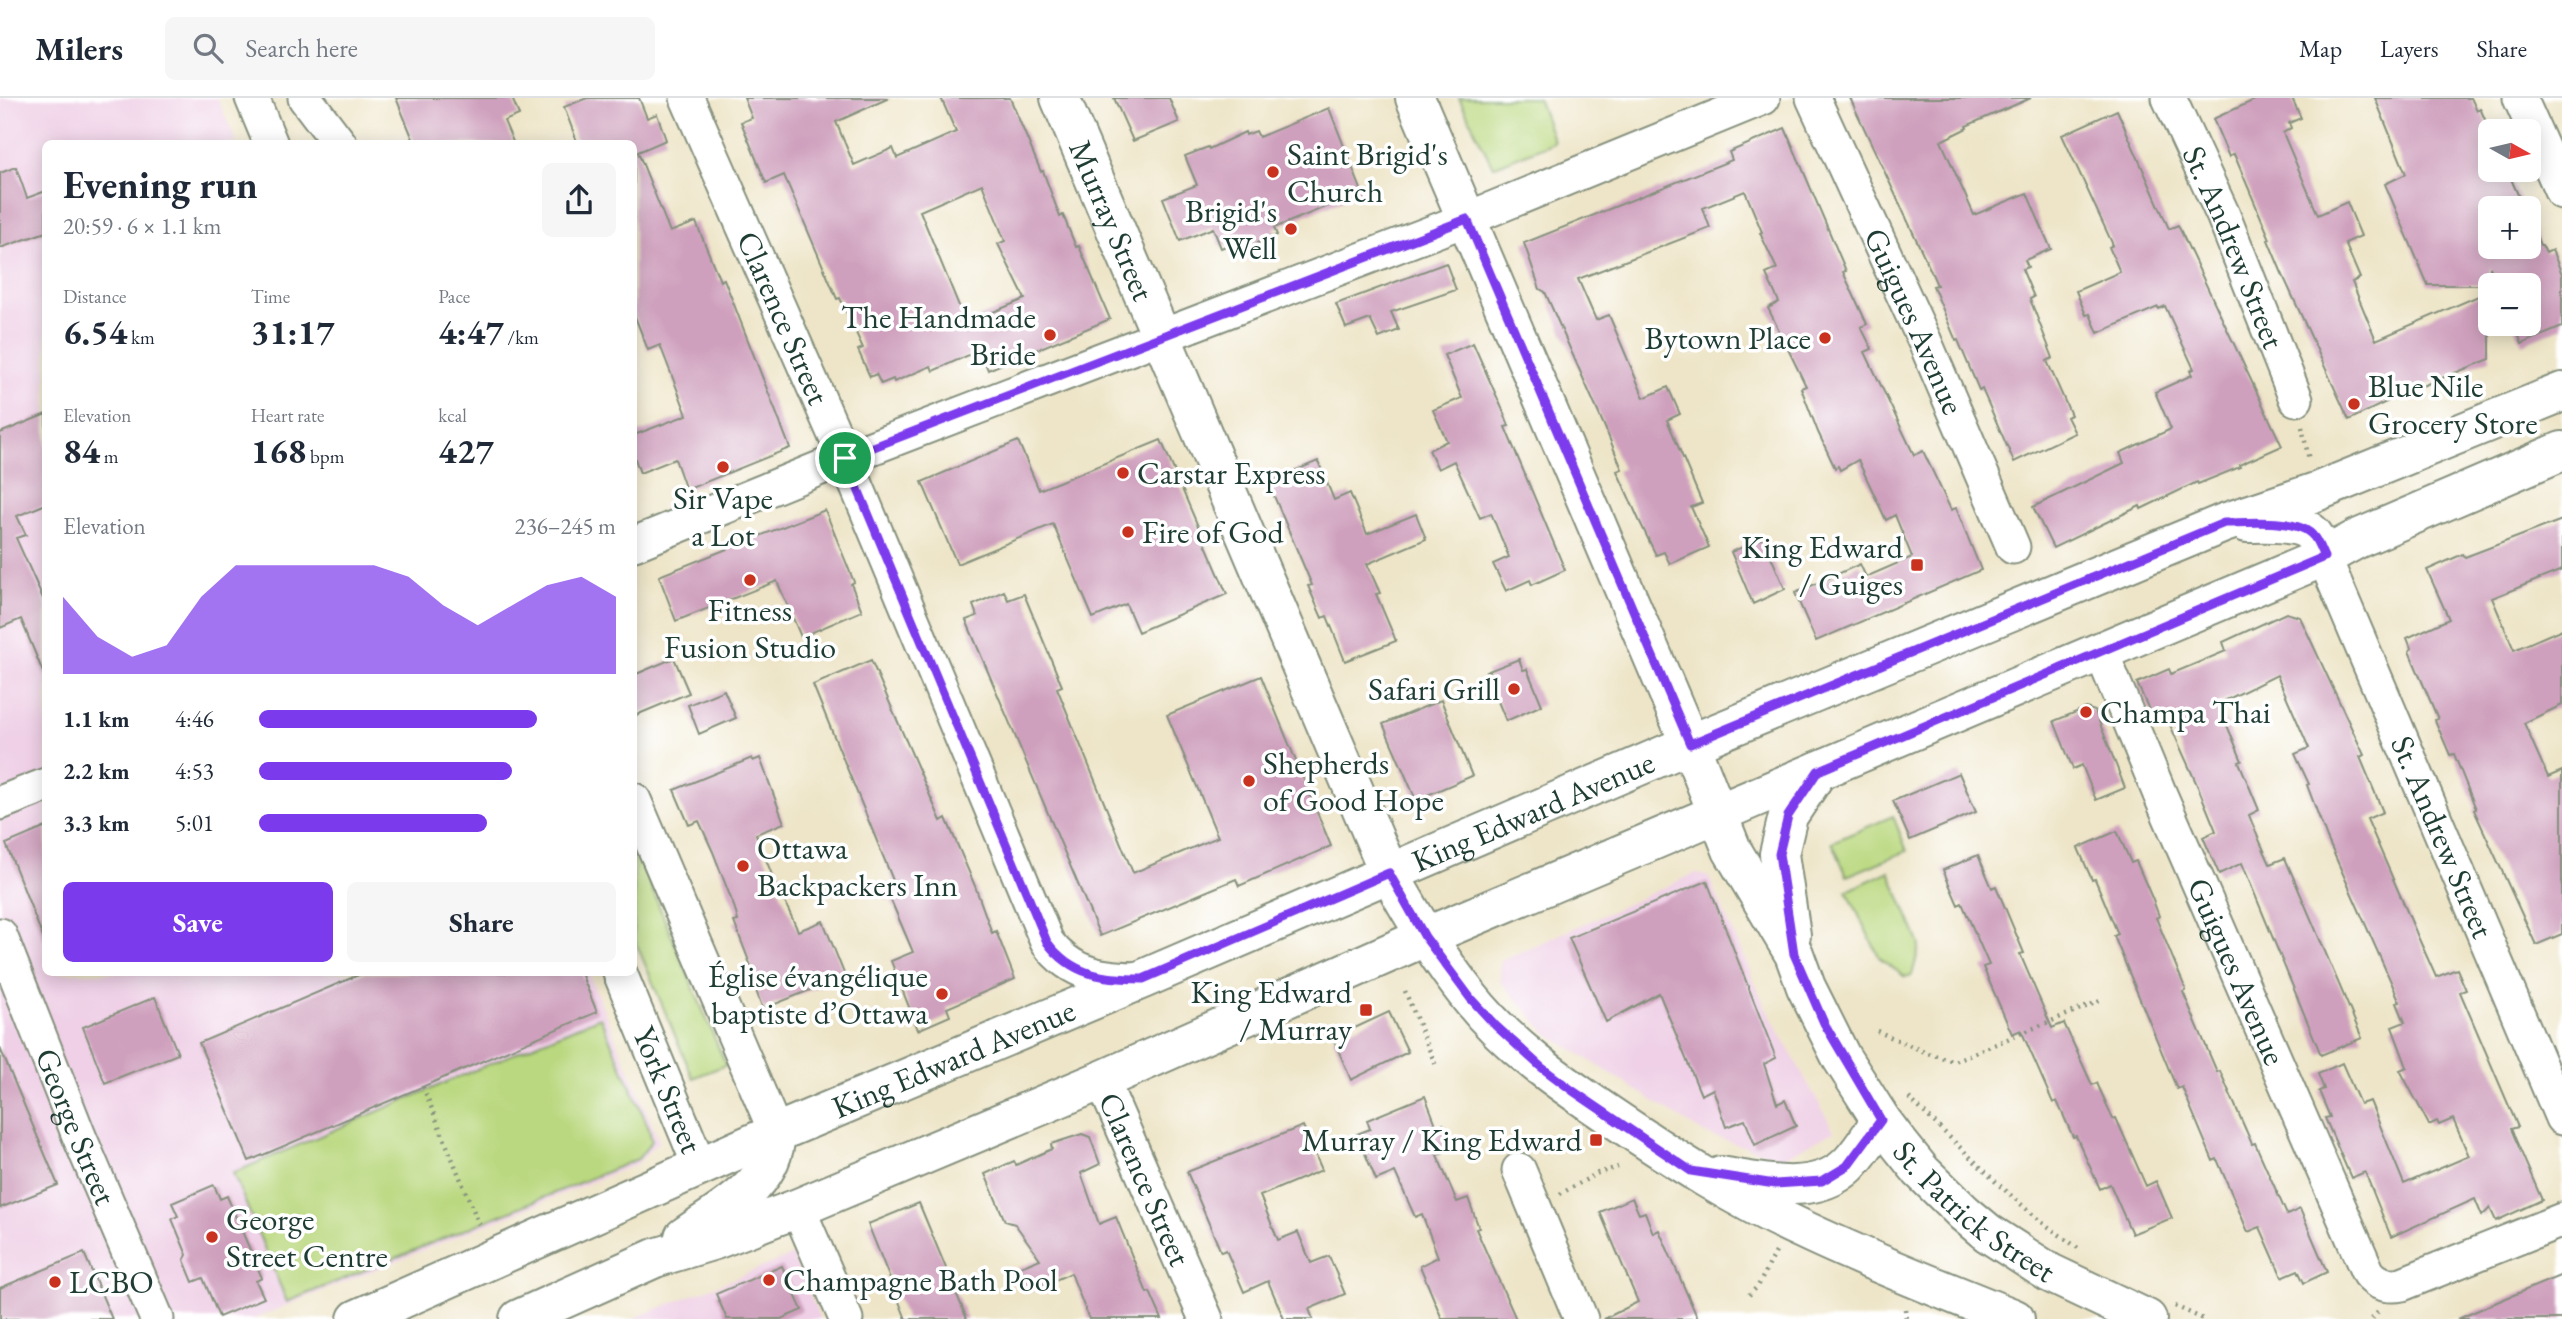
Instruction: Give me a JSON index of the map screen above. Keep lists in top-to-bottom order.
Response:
{
  "streets": {
    "main road": ["Murray Street", "King Edward Avenue", "St. Patrick Street"],
    "street": [
      "St. Andrew Street",
      "Clarence Street",
      "Guigues Avenue",
      "York Street",
      "George Street"
    ]
  },
  "crossings": [
    ["Murray Street", "King Edward Avenue"],
    ["Murray Street", "St. Patrick Street"],
    ["Clarence Street", "King Edward Avenue"],
    ["King Edward Avenue", "York Street"],
    ["King Edward Avenue", "St. Patrick Street"]
  ],
  "places": {
    "other": [
      "Saint Brigid's Church",
      "Brigid's Well",
      "The Handmade Bride",
      "Bytown Place",
      "Blue Nile Grocery Store",
      "Sir Vape a Lot",
      "Carstar Express",
      "Fire of God",
      "Fitness Fusion Studio",
      "Safari Grill",
      "Champa Thai",
      "Shepherds of Good Hope",
      "Ottawa Backpackers Inn",
      "Église évangélique baptiste d’Ottawa",
      "George Street Centre",
      "Champagne Bath Pool",
      "LCBO"
    ],
    "transit": ["King Edward / Guiges", "King Edward / Murray", "Murray / King Edward"]
  },
  "north": "right",
  "page": {
    "header": "Milers",
    "search": "Search here",
    "nav": ["Map", "Layers", "Share"],
    "map_buttons": ["+", "−"],
    "heading": ["Evening run", "20:59 · 6 × 1.1 km"],
    "stats": [
      ["Distance", "6.54 km"],
      ["Time", "31:17"],
      ["Pace", "4:47 /km"],
      ["Elevation", "84 m"],
      ["Heart rate", "168 bpm"],
      ["kcal", "427"]
    ],
    "chart": ["Elevation", "236–245 m"],
    "list": [
      {
        "name": "1.1 km",
        "note": "4:46"
      },
      {
        "name": "2.2 km",
        "note": "4:53"
      },
      {
        "name": "3.3 km",
        "note": "5:01"
      }
    ],
    "buttons": ["Save", "Share"]
  }
}
